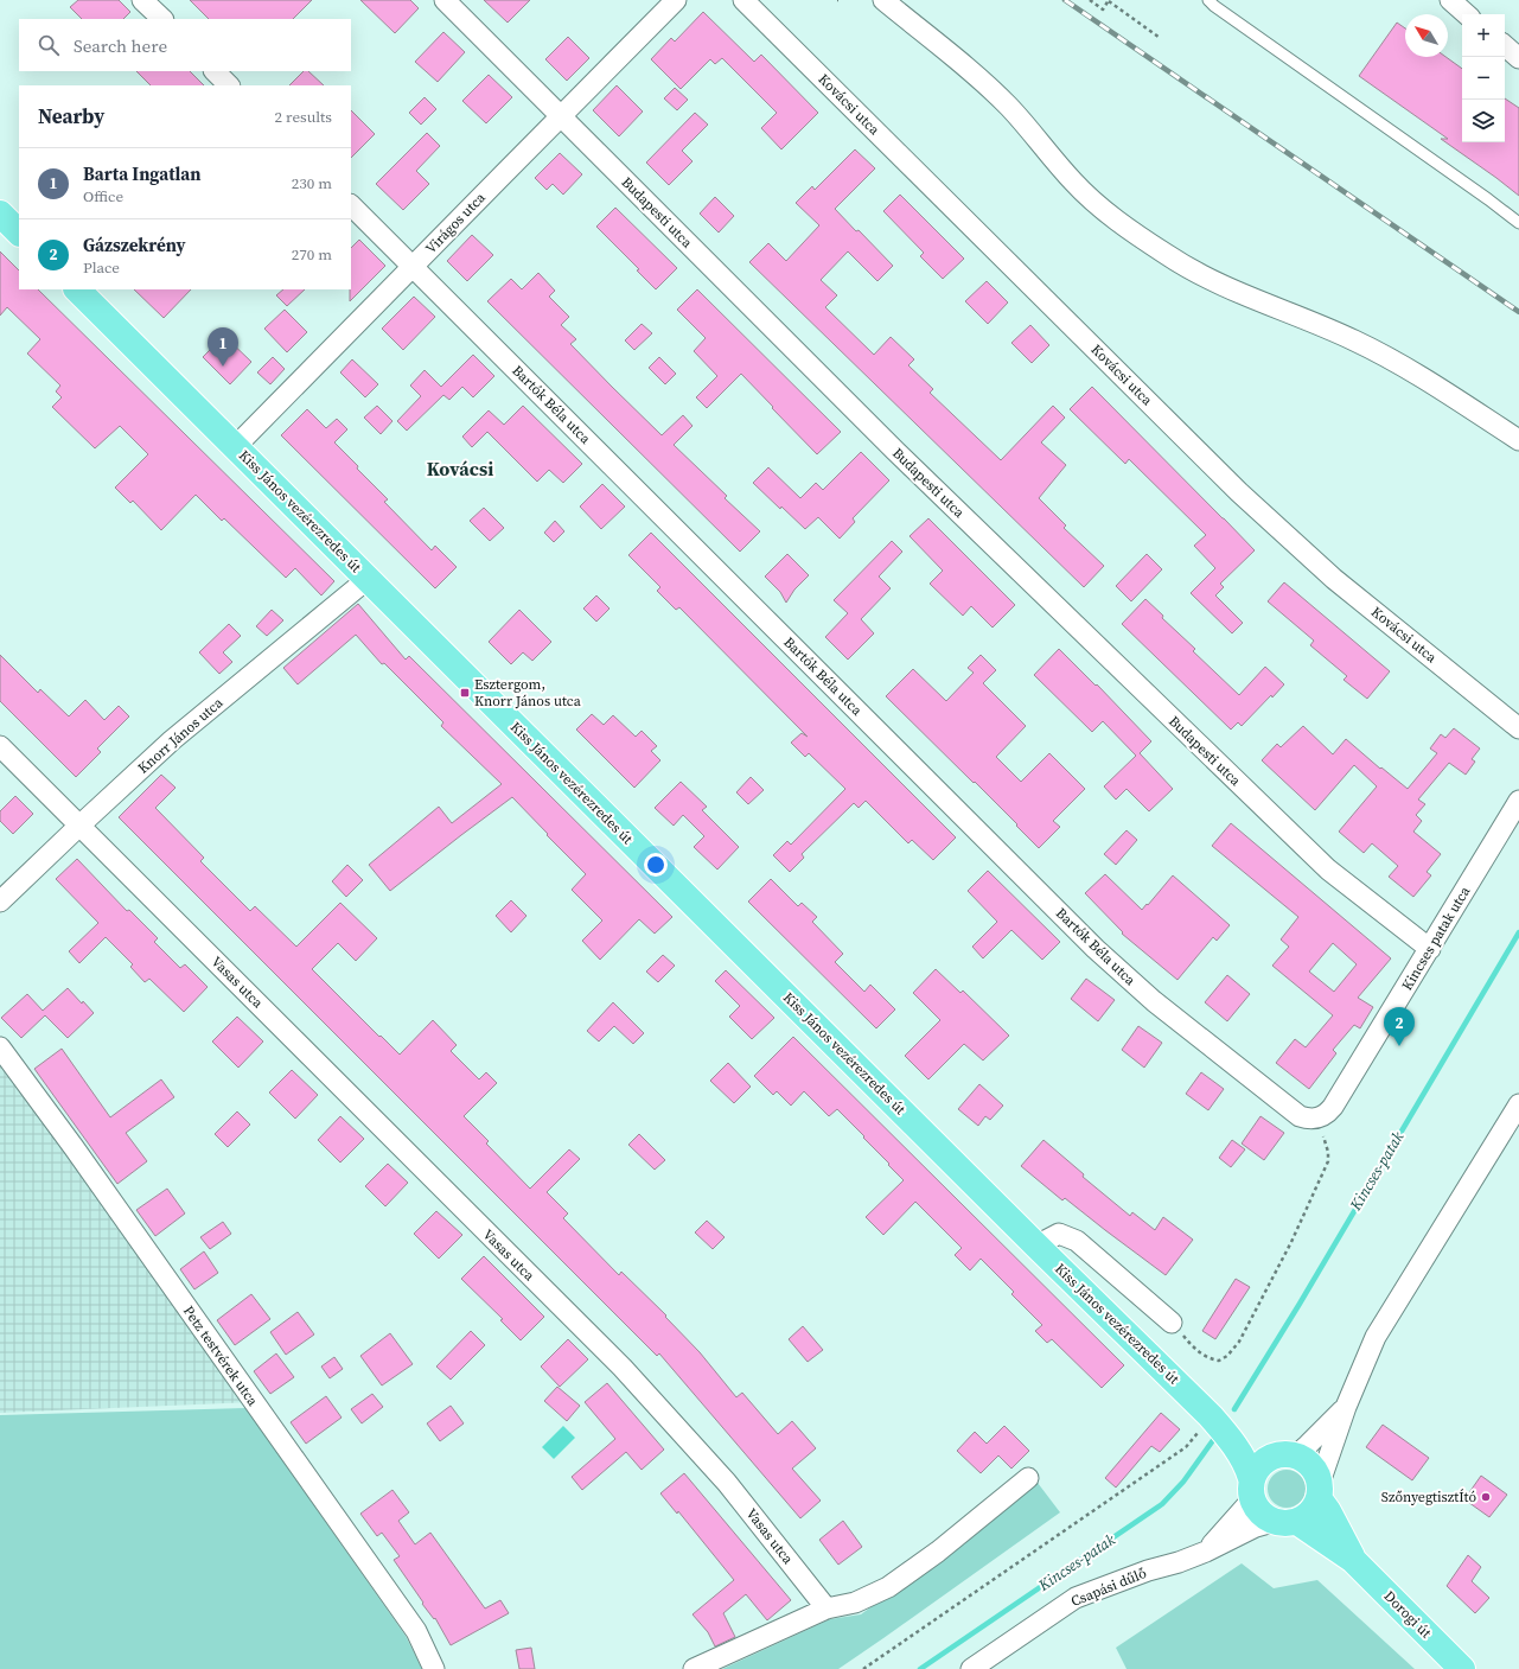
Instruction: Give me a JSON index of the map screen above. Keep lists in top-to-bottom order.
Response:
{
  "streets": {
    "main road": ["Kiss János vezérezredes út", "Dorogi út"],
    "street": [
      "Kovácsi utca",
      "Budapesti utca",
      "Virágos utca",
      "Bartók Béla utca",
      "Knorr János utca",
      "Kincses patak utca",
      "Vasas utca",
      "Petz testvérek utca",
      "Csapási dűlő"
    ]
  },
  "crossings": [
    ["Budapesti utca", "Virágos utca"],
    ["Budapesti utca", "Kincses patak utca"],
    ["Virágos utca", "Bartók Béla utca"],
    ["Virágos utca", "Kiss János vezérezredes út"],
    ["Bartók Béla utca", "Kincses patak utca"],
    ["Kiss János vezérezredes út", "Knorr János utca"],
    ["Kiss János vezérezredes út", "Csapási dűlő"],
    ["Kiss János vezérezredes út", "Dorogi út"],
    ["Knorr János utca", "Vasas utca"],
    ["Csapási dűlő", "Dorogi út"]
  ],
  "districts": ["Kovácsi"],
  "water": ["Kincses-patak"],
  "places": {
    "transit": ["Esztergom, Knorr János utca"],
    "other": ["SzőnyegtisztÍtó"]
  },
  "north": "top left",
  "page": {
    "map_buttons": ["+", "−"],
    "search": "Search here",
    "heading": ["Nearby", "2 results"],
    "list": [
      {
        "mark": "1",
        "name": "Barta Ingatlan",
        "note": "Office",
        "value": "230 m"
      },
      {
        "mark": "2",
        "name": "Gázszekrény",
        "note": "Place",
        "value": "270 m"
      }
    ],
    "pins": ["1", "2"]
  }
}
